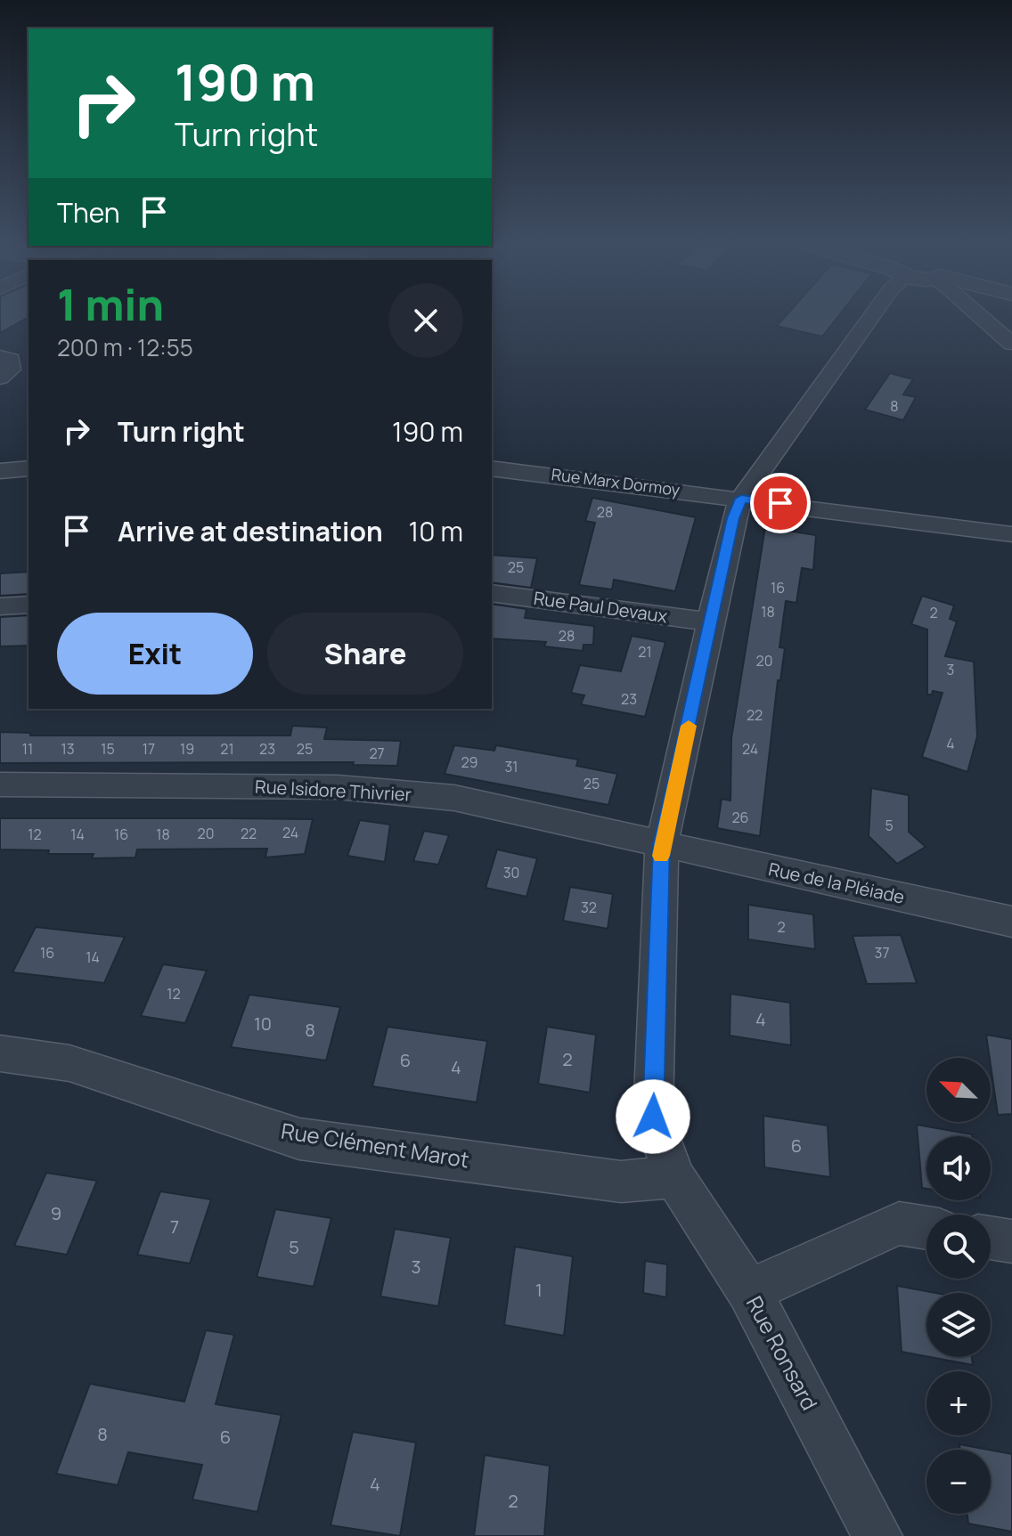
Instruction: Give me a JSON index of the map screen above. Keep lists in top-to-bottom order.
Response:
{
  "streets": {
    "street": [
      "Rue Marx Dormoy",
      "Rue Paul Devaux",
      "Rue Isidore Thivrier",
      "Rue de la Pléiade",
      "Rue Clément Marot",
      "Rue Ronsard"
    ]
  },
  "crossings": [
    ["Rue Marx Dormoy", "Rue Ronsard"],
    ["Rue Paul Devaux", "Rue Ronsard"],
    ["Rue Isidore Thivrier", "Rue de la Pléiade"],
    ["Rue Isidore Thivrier", "Rue Ronsard"],
    ["Rue de la Pléiade", "Rue Ronsard"],
    ["Rue Clément Marot", "Rue Ronsard"]
  ],
  "house_numbers": [
    "8",
    "28",
    "25",
    "16",
    "18",
    "2",
    "28",
    "21",
    "20",
    "3",
    "23",
    "22",
    "4",
    "11",
    "13",
    "15",
    "17",
    "19",
    "21",
    "23",
    "25",
    "24",
    "27",
    "29",
    "31",
    "25",
    "26",
    "5",
    "24",
    "20",
    "22",
    "12",
    "14",
    "16",
    "18",
    "30",
    "32",
    "2",
    "16",
    "37",
    "14",
    "12",
    "4",
    "10",
    "8",
    "2",
    "6",
    "4",
    "6",
    "9",
    "7",
    "5",
    "3",
    "1",
    "8",
    "6",
    "4",
    "2"
  ],
  "north": "top left",
  "page": {
    "turn": ["190 m", "Turn right"],
    "then": "Then",
    "heading": ["1 min", "200 m · 12:55"],
    "list": [
      {
        "name": "Turn right",
        "value": "190 m"
      },
      {
        "name": "Arrive at destination",
        "value": "10 m"
      }
    ],
    "buttons": ["Exit", "Share"],
    "map_buttons": ["+", "−"]
  }
}
